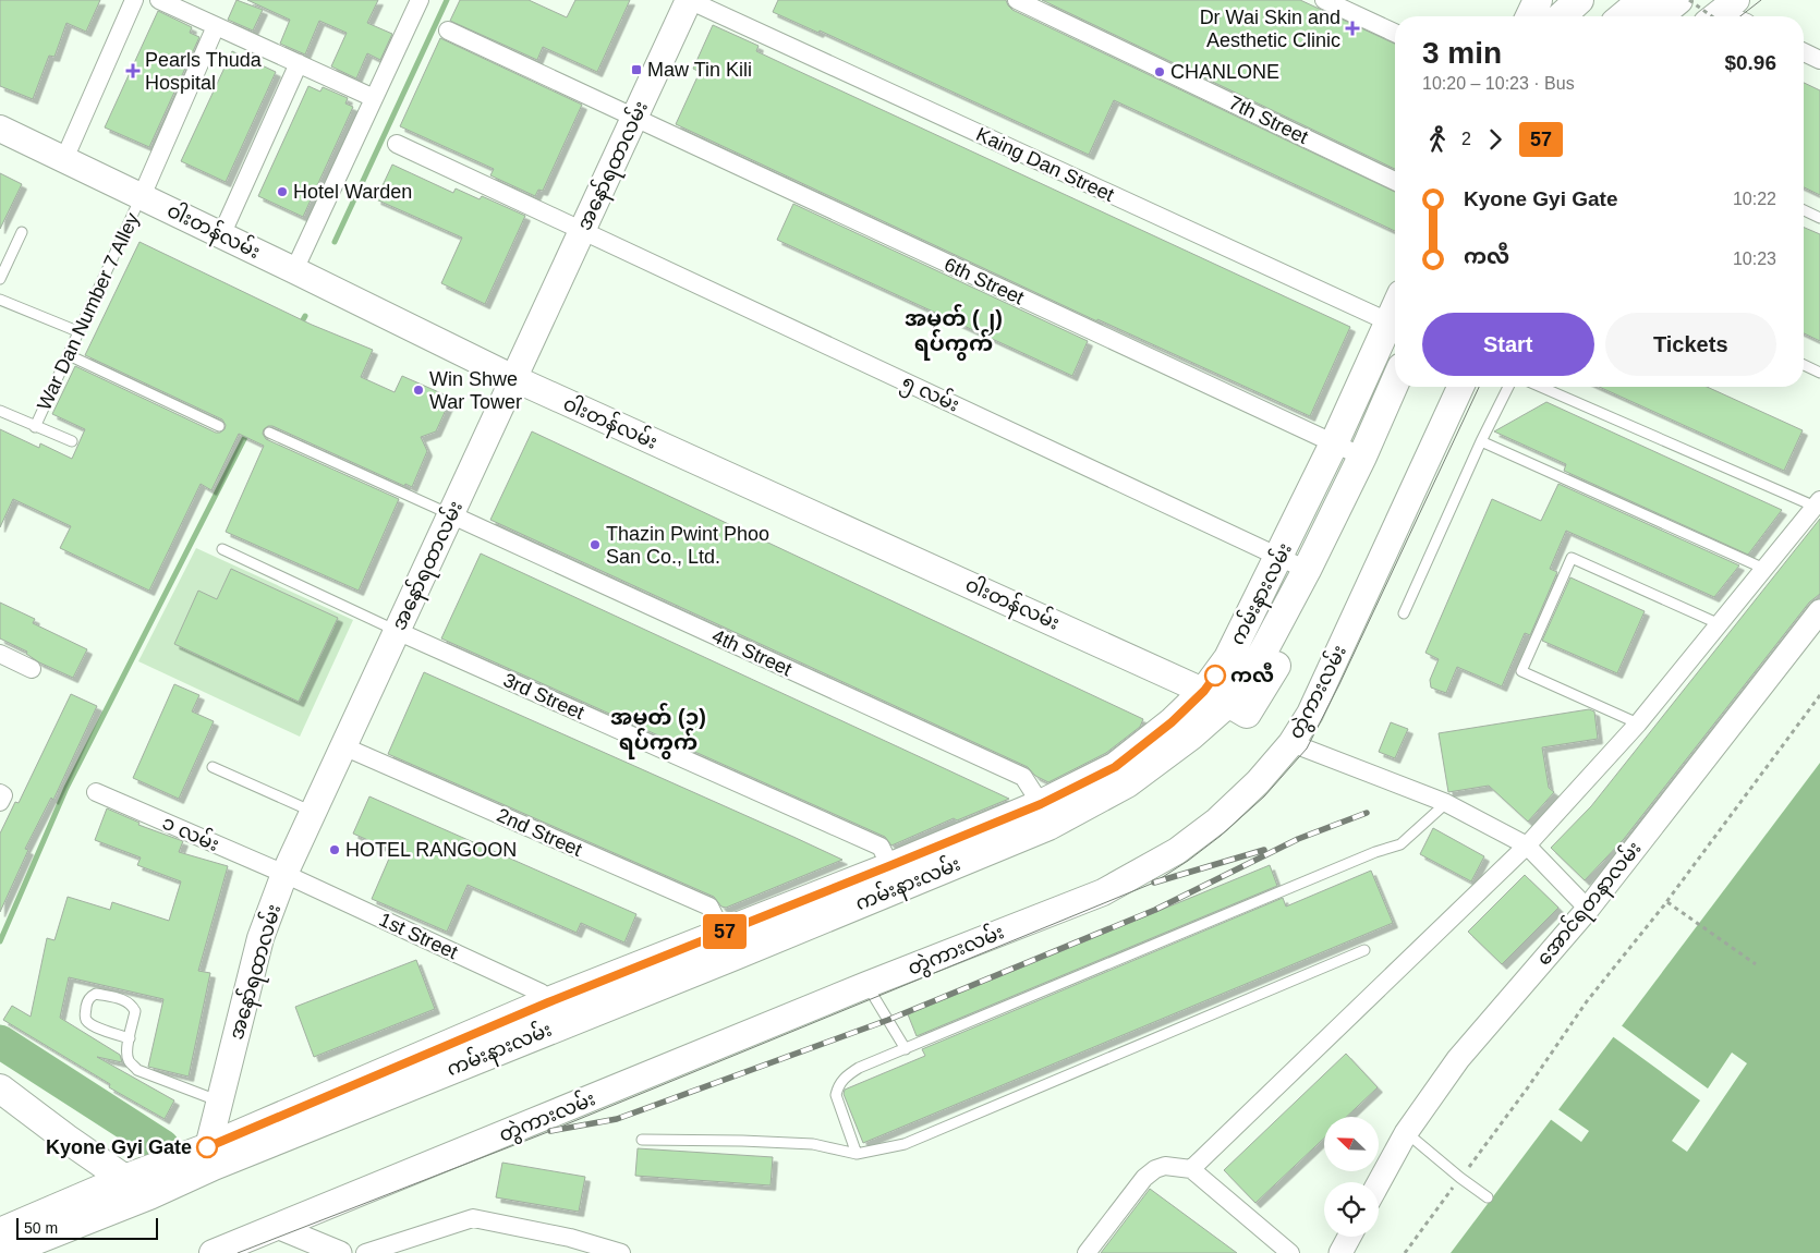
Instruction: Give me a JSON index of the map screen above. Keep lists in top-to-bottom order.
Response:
{
  "streets": {
    "main road": [
      "အနော်ရထာလမ်း",
      "ဝါးတန်လမ်း",
      "ကမ်းနားလမ်း",
      "တွဲကားလမ်း"
    ],
    "street": [
      "7th Street",
      "Kaing Dan Street",
      "6th Street",
      "၅ လမ်း",
      "4th Street",
      "3rd Street",
      "2nd Street",
      "၁ လမ်း",
      "အောင်ရတနာလမ်း",
      "1st Street"
    ],
    "lane": ["War Dan Number 7 Alley"]
  },
  "crossings": [
    ["Kaing Dan Street", "အနော်ရထာလမ်း"],
    ["Kaing Dan Street", "ကမ်းနားလမ်း"],
    ["အနော်ရထာလမ်း", "ဝါးတန်လမ်း"],
    ["အနော်ရထာလမ်း", "6th Street"],
    ["အနော်ရထာလမ်း", "၅ လမ်း"],
    ["အနော်ရထာလမ်း", "ကမ်းနားလမ်း"],
    ["အနော်ရထာလမ်း", "4th Street"],
    ["အနော်ရထာလမ်း", "3rd Street"],
    ["အနော်ရထာလမ်း", "2nd Street"],
    ["အနော်ရထာလမ်း", "၁ လမ်း"],
    ["အနော်ရထာလမ်း", "1st Street"],
    ["ဝါးတန်လမ်း", "War Dan Number 7 Alley"],
    ["ဝါးတန်လမ်း", "ကမ်းနားလမ်း"],
    ["6th Street", "ကမ်းနားလမ်း"],
    ["၅ လမ်း", "ကမ်းနားလမ်း"],
    ["ကမ်းနားလမ်း", "4th Street"],
    ["ကမ်းနားလမ်း", "3rd Street"],
    ["ကမ်းနားလမ်း", "2nd Street"],
    ["ကမ်းနားလမ်း", "1st Street"],
    ["၁ လမ်း", "1st Street"]
  ],
  "districts": ["အမှတ် (၂) ရပ်ကွက်", "အမှတ် (၁) ရပ်ကွက်"],
  "places": {
    "health": ["Dr Wai Skin and Aesthetic Clinic", "Pearls Thuda Hospital"],
    "transit": ["Maw Tin Kili"],
    "other": [
      "CHANLONE",
      "Hotel Warden",
      "Win Shwe War Tower",
      "Thazin Pwint Phoo San Co., Ltd.",
      "ကလီ",
      "HOTEL RANGOON",
      "Kyone Gyi Gate"
    ]
  },
  "lines": ["bus line 57"],
  "scale_bar": "50 m",
  "north": "top left",
  "page": {
    "on_map": "57",
    "heading": ["3 min", "10:20 – 10:23 · Bus", "$0.96"],
    "legs": ["2", "57"],
    "list": [
      {
        "name": "Kyone Gyi Gate",
        "value": "10:22"
      },
      {
        "name": "ကလီ",
        "value": "10:23"
      }
    ],
    "buttons": ["Start", "Tickets"],
    "scale": "50 m"
  }
}
